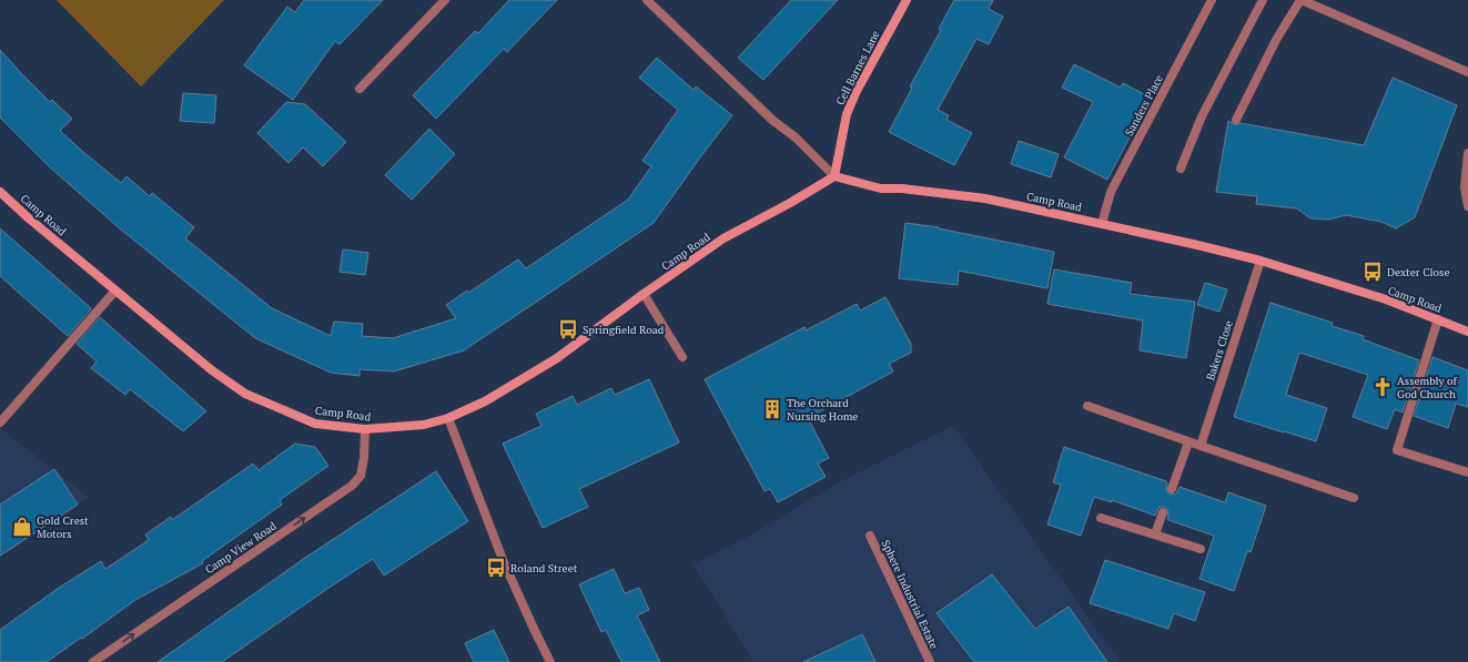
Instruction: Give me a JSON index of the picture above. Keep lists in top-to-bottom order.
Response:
{
  "streets": {
    "street": [
      "Cell Barnes Lane",
      "Sanders Place",
      "Camp Road",
      "Bakers Close",
      "Camp View Road",
      "Sphere Industrial Estate"
    ]
  },
  "crossings": [
    ["Cell Barnes Lane", "Camp Road"],
    ["Sanders Place", "Camp Road"],
    ["Camp Road", "Bakers Close"],
    ["Camp Road", "Camp View Road"]
  ],
  "one_way": ["Camp View Road"],
  "places": {
    "bus stop": ["Dexter Close", "Springfield Road", "Roland Street"],
    "church": ["Assembly of God Church"],
    "building": ["The Orchard Nursing Home"],
    "shop": ["Gold Crest Motors"]
  }
}
